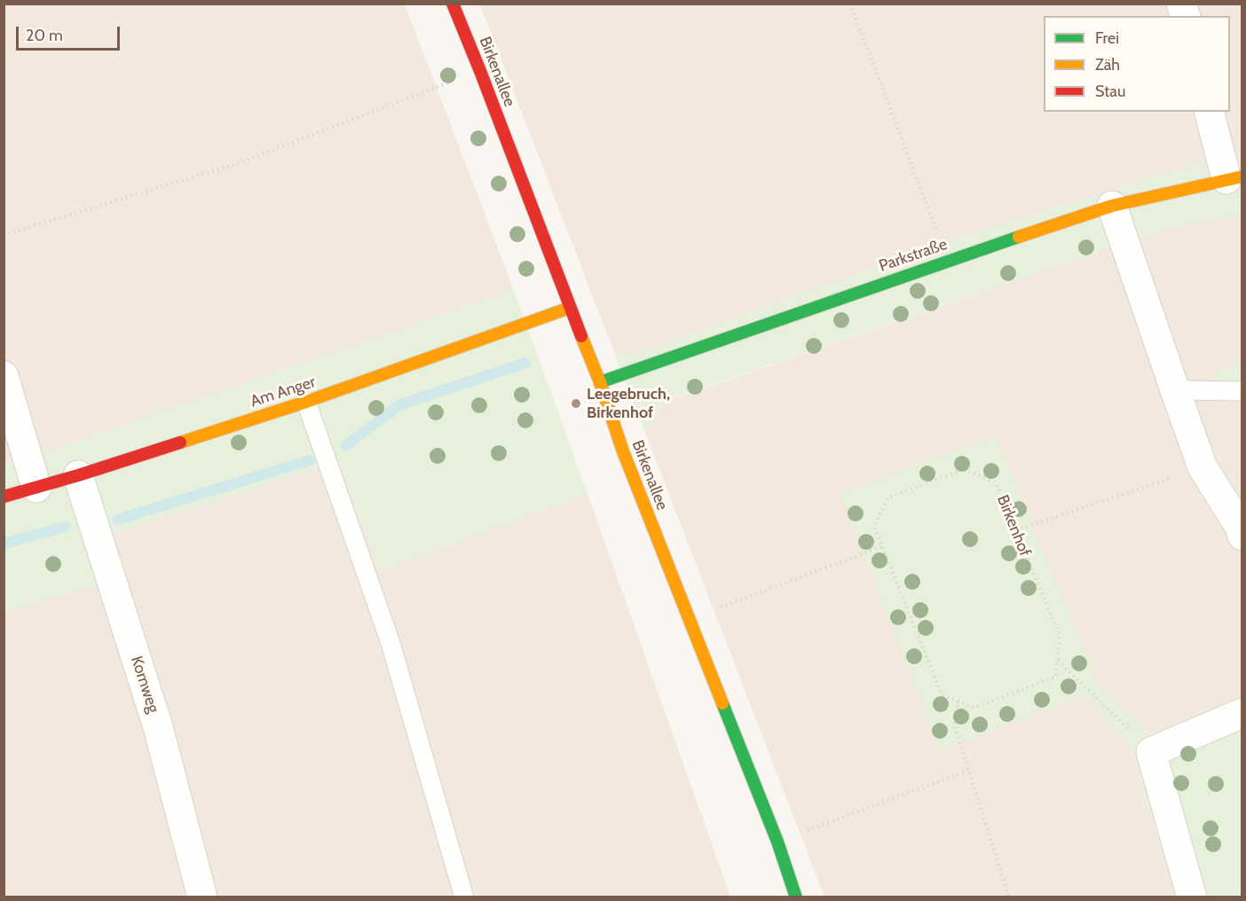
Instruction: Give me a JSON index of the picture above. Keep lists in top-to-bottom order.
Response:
{
  "streets": {
    "street": [
      "Birkenallee",
      "Parkstraße",
      "Am Anger",
      "Kornweg"
    ],
    "path": ["Birkenhof"]
  },
  "crossings": [
    ["Birkenallee", "Parkstraße"],
    ["Birkenallee", "Am Anger"],
    ["Am Anger", "Kornweg"]
  ],
  "places": ["Leegebruch, Birkenhof"],
  "legend": ["Frei", "Zäh", "Stau"],
  "scale_bar": "20 m"
}
